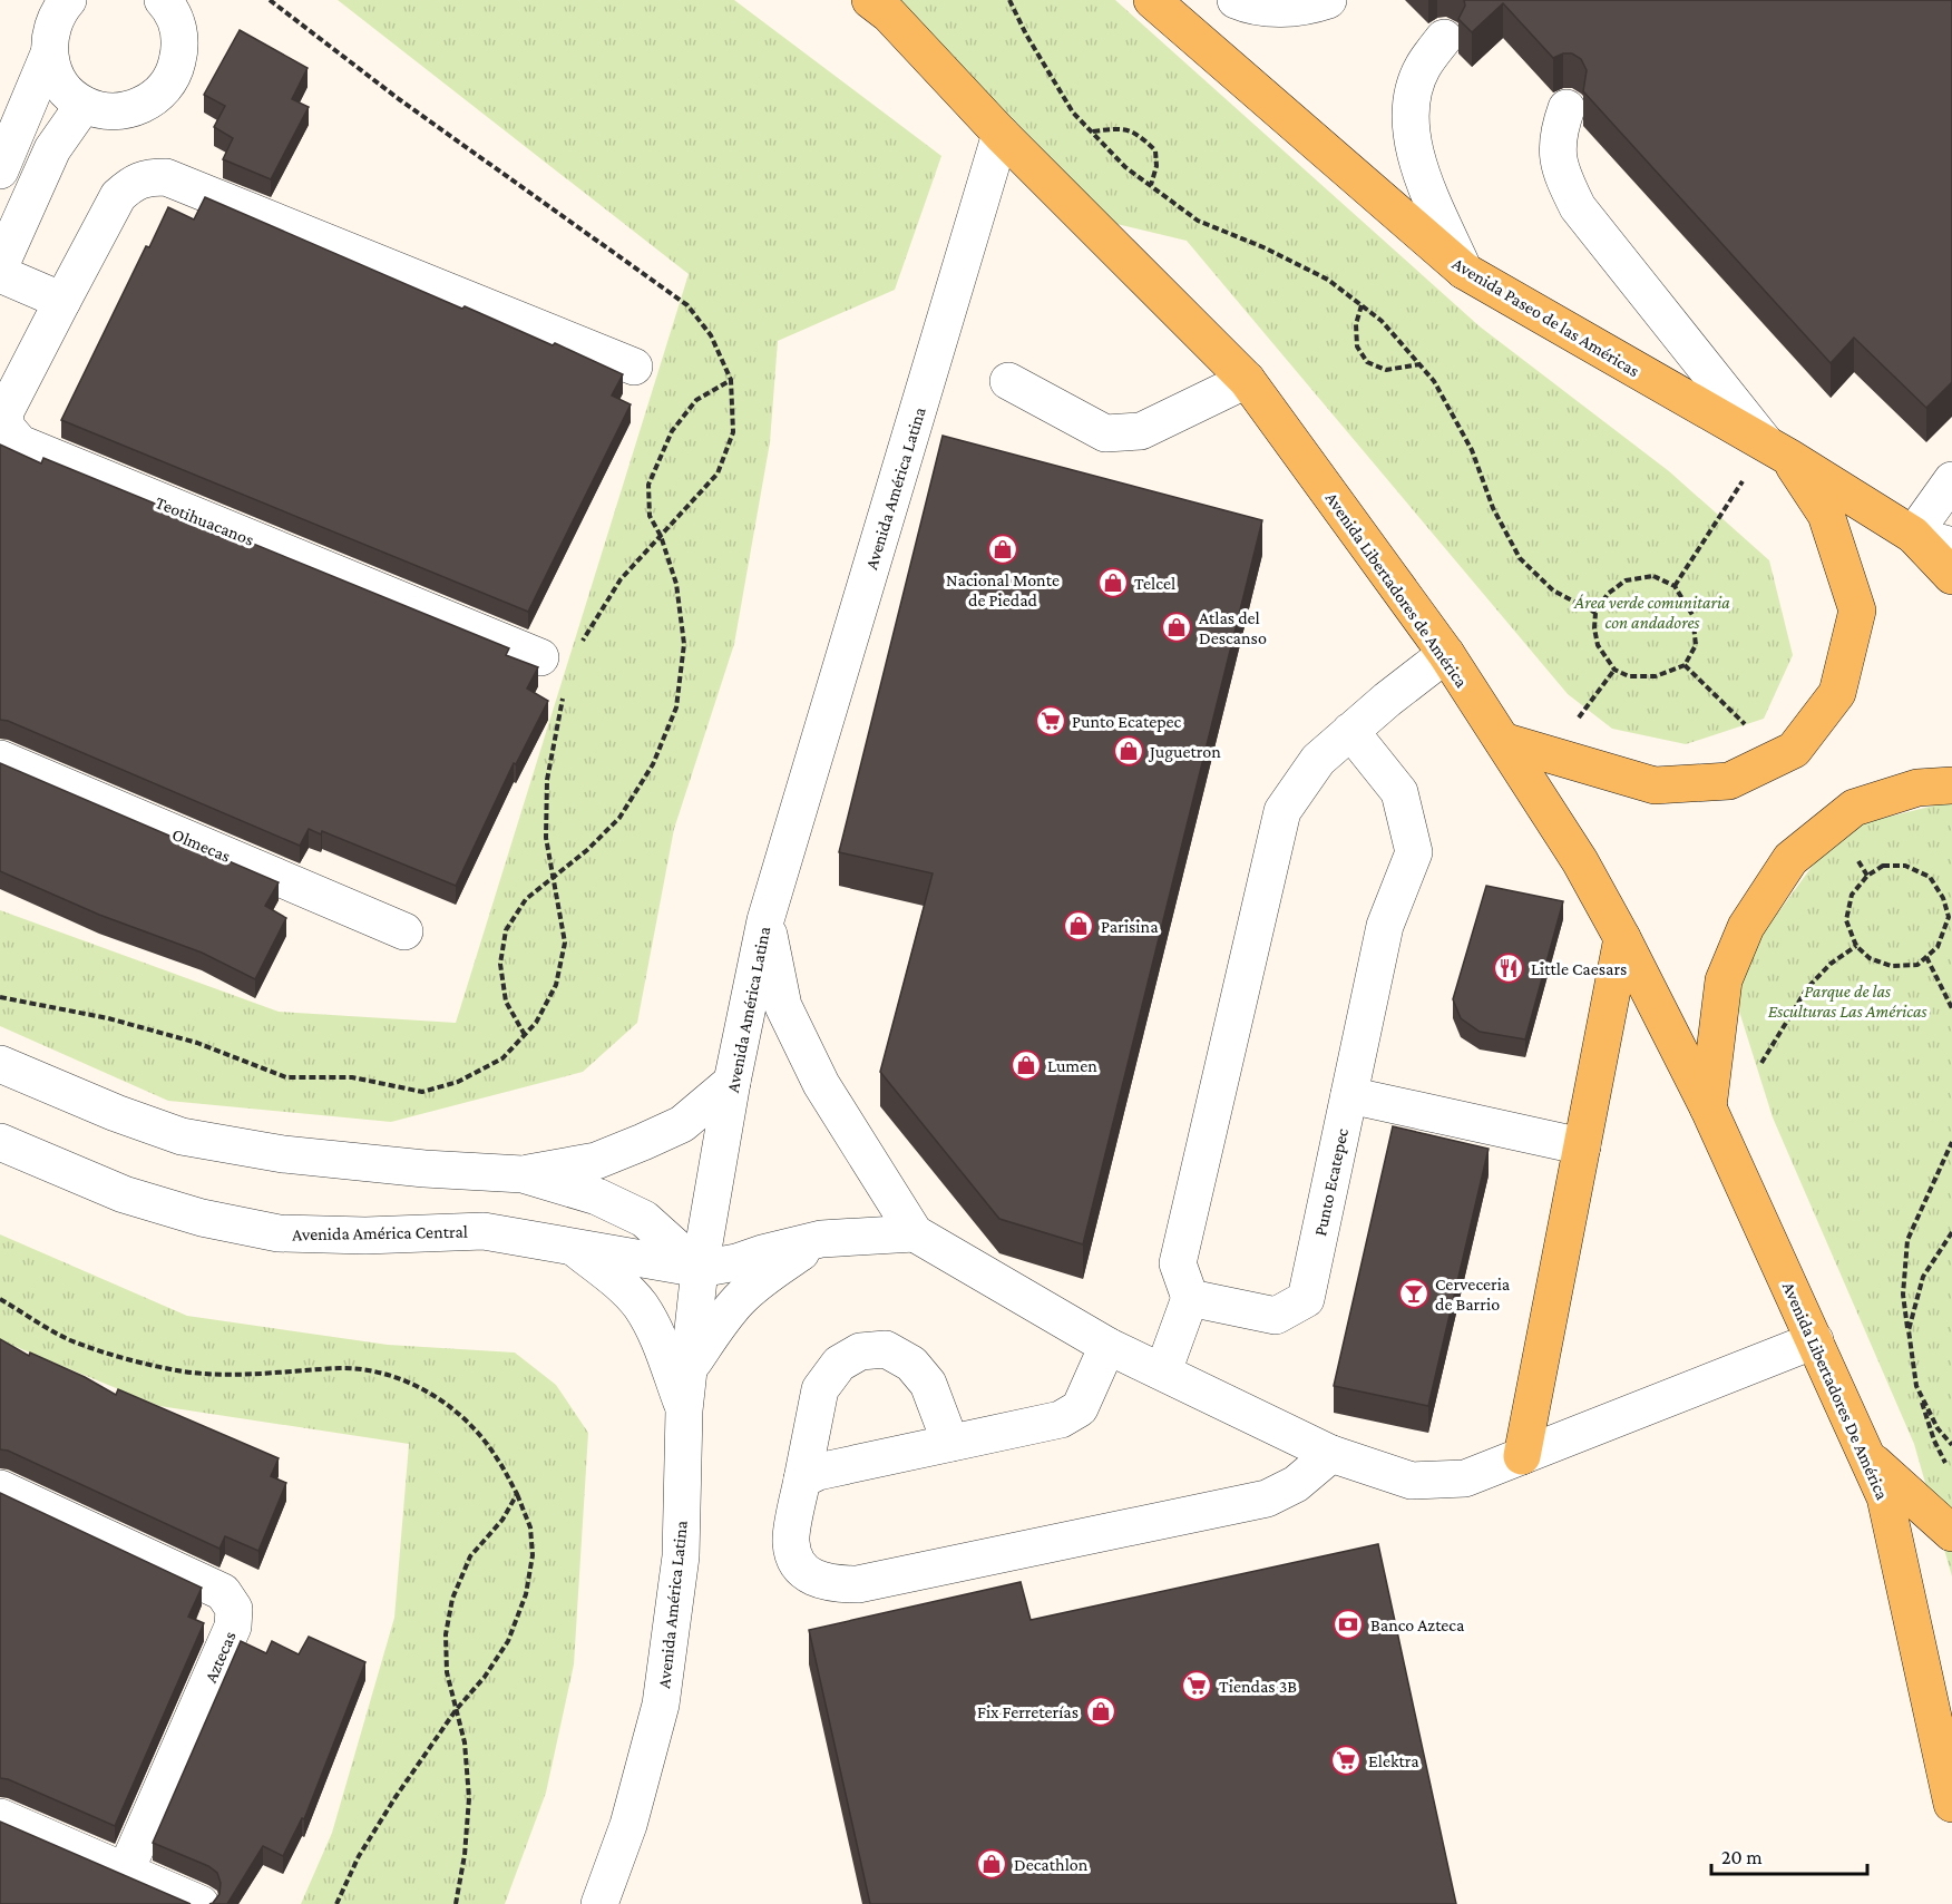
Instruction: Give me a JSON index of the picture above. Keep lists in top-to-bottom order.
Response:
{
  "streets": {
    "main road": ["Avenida Paseo de las Américas", "Avenida Libertadores de América", "Avenida Libertadores De América"],
    "street": [
      "Avenida América Latina",
      "Teotihuacanos",
      "Olmecas",
      "Punto Ecatepec",
      "Avenida América Central",
      "Aztecas"
    ]
  },
  "crossings": [
    ["Avenida América Latina", "Avenida Libertadores de América"],
    ["Avenida América Latina", "Avenida América Central"],
    ["Avenida Libertadores de América", "Avenida Libertadores De América"]
  ],
  "parks": ["Área verde comunitaria con andadores", "Parque de las Esculturas Las Américas"],
  "places": {
    "shop": [
      "Nacional Monte de Piedad",
      "Telcel",
      "Atlas del Descanso",
      "Juguetron",
      "Parisina",
      "Lumen",
      "Fix Ferreterías",
      "Decathlon"
    ],
    "supermarket": ["Punto Ecatepec", "Tiendas 3B", "Elektra"],
    "restaurant": ["Little Caesars"],
    "bar": ["Cerveceria de Barrio"],
    "bank": ["Banco Azteca"]
  },
  "scale_bar": "20 m"
}
